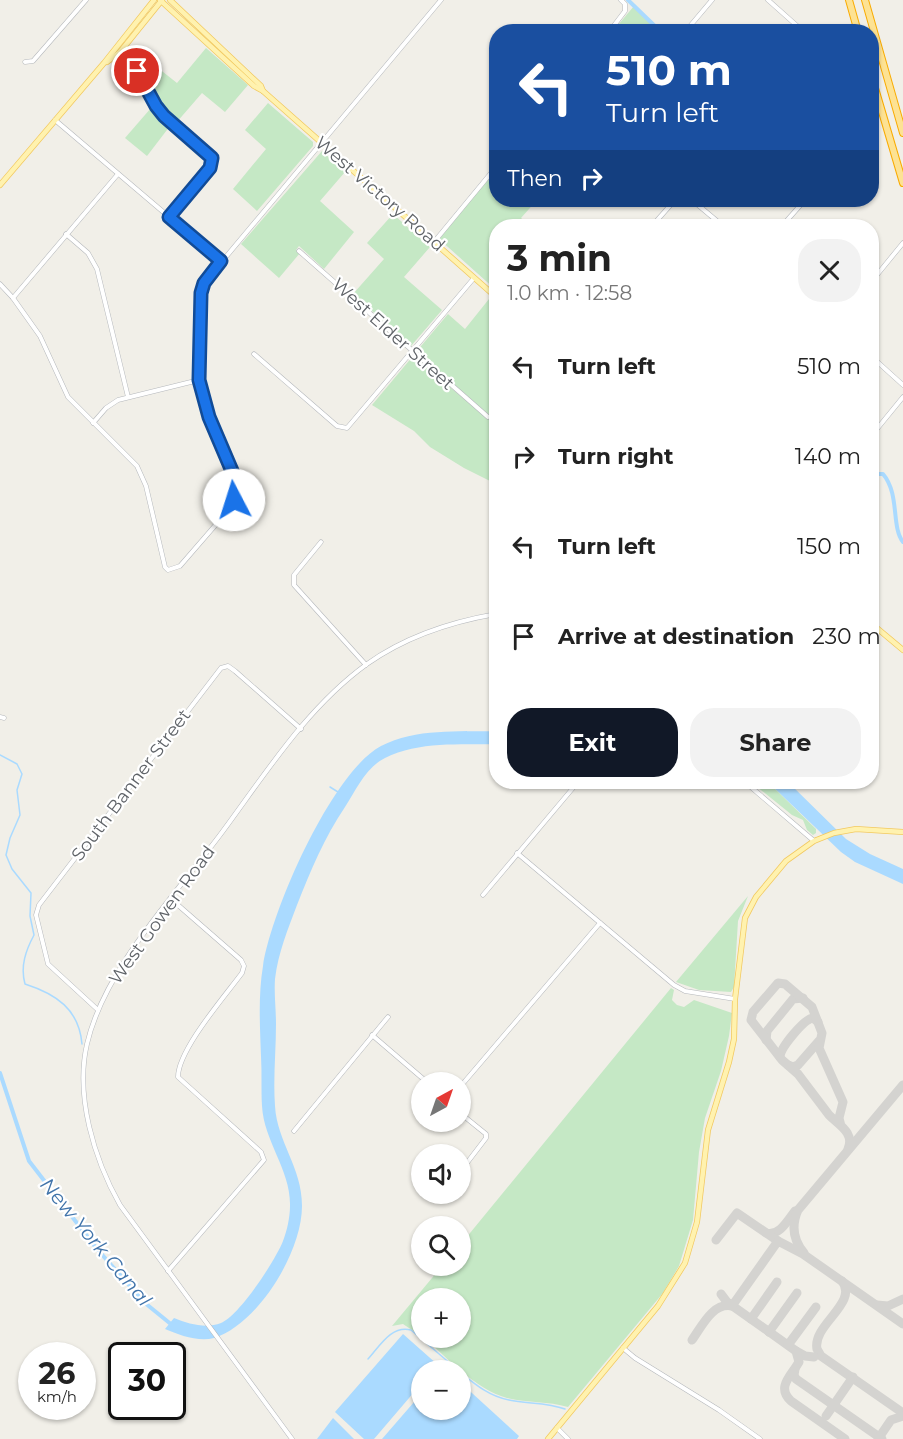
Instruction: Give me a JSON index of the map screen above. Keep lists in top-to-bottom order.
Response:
{
  "streets": {
    "main road": ["West Victory Road"],
    "street": ["West Elder Street", "South Banner Street", "West Gowen Road"]
  },
  "crossings": [
    ["South Banner Street", "West Gowen Road"]
  ],
  "water": ["New York Canal"],
  "north": "top right",
  "page": {
    "turn": ["510 m", "Turn left"],
    "then": "Then",
    "heading": ["3 min", "1.0 km · 12:58"],
    "list": [
      {
        "name": "Turn left",
        "value": "510 m"
      },
      {
        "name": "Turn right",
        "value": "140 m"
      },
      {
        "name": "Turn left",
        "value": "150 m"
      },
      {
        "name": "Arrive at destination",
        "value": "230 m"
      }
    ],
    "buttons": ["Exit", "Share"],
    "map_buttons": ["+", "−"],
    "speed": "26 km/h",
    "limit": "30"
  }
}
